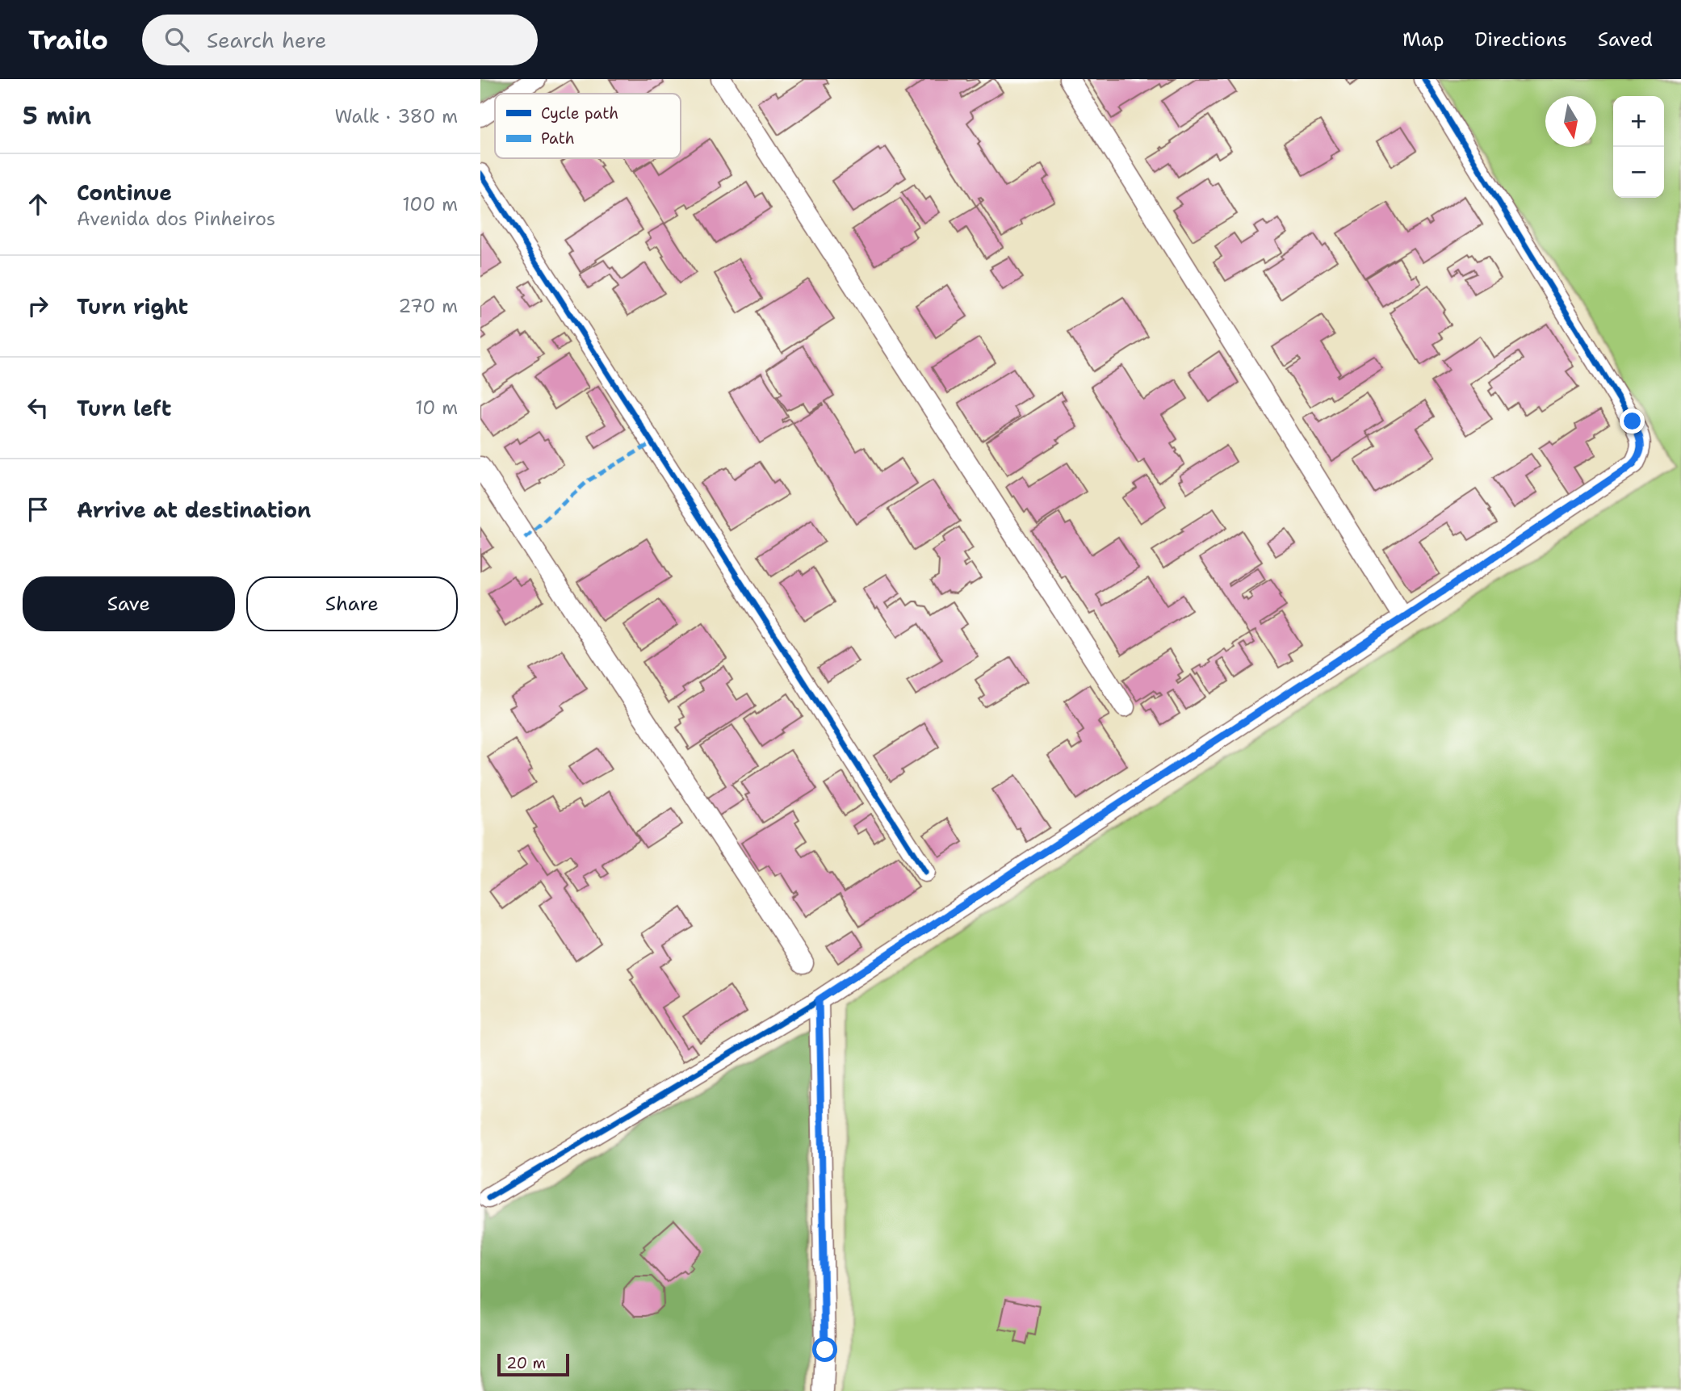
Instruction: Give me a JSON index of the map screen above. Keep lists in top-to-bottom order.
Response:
{
  "legend": ["Cycle path", "Path"],
  "scale_bar": "20 m",
  "north": "bottom",
  "page": {
    "header": "Trailo",
    "search": "Search here",
    "nav": ["Map", "Directions", "Saved"],
    "heading": ["5 min", "Walk · 380 m"],
    "map_buttons": ["+", "−"],
    "list": [
      ["Continue", "Avenida dos Pinheiros", "100 m"],
      ["Turn right", "270 m"],
      ["Turn left", "10 m"],
      "Arrive at destination"
    ],
    "buttons": ["Save", "Share"],
    "scale": "20 m"
  }
}
